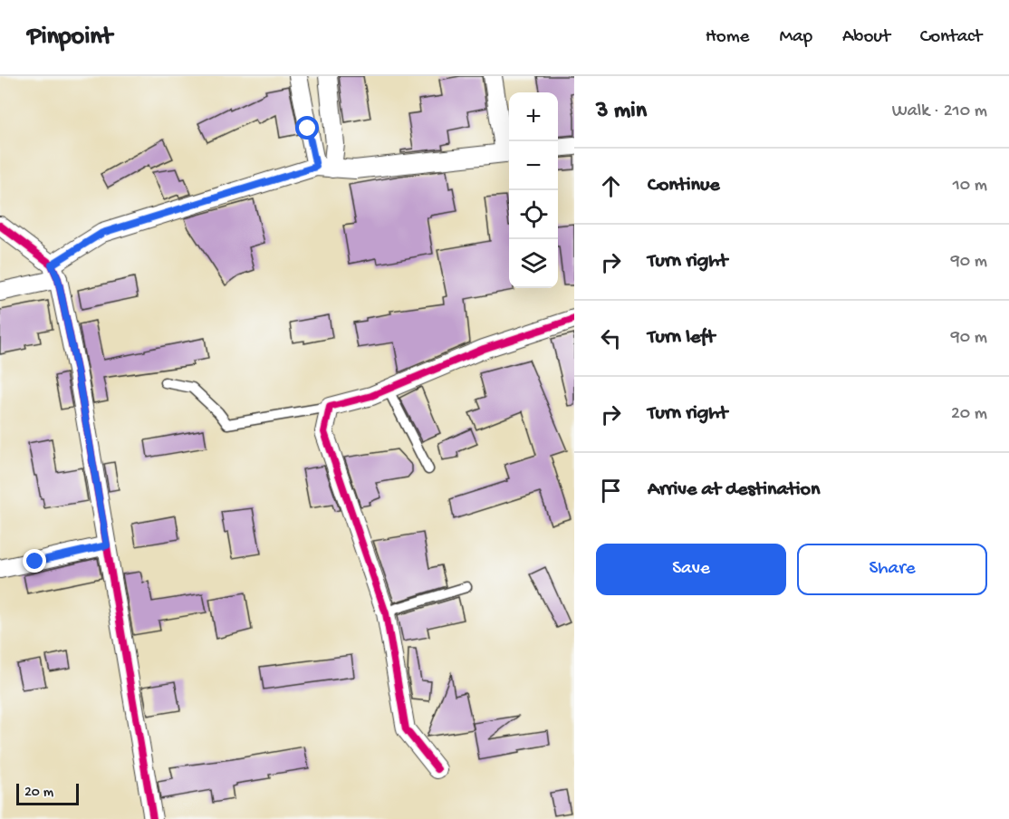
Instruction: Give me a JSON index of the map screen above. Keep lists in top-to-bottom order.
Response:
{
  "scale_bar": "20 m",
  "page": {
    "header": "Pinpoint",
    "nav": [
      "Home",
      "Map",
      "About",
      "Contact"
    ],
    "heading": ["3 min", "Walk · 210 m"],
    "map_buttons": ["+", "−"],
    "list": [
      ["Continue", "10 m"],
      ["Turn right", "90 m"],
      ["Turn left", "90 m"],
      ["Turn right", "20 m"],
      "Arrive at destination"
    ],
    "buttons": ["Save", "Share"],
    "scale": "20 m"
  }
}
